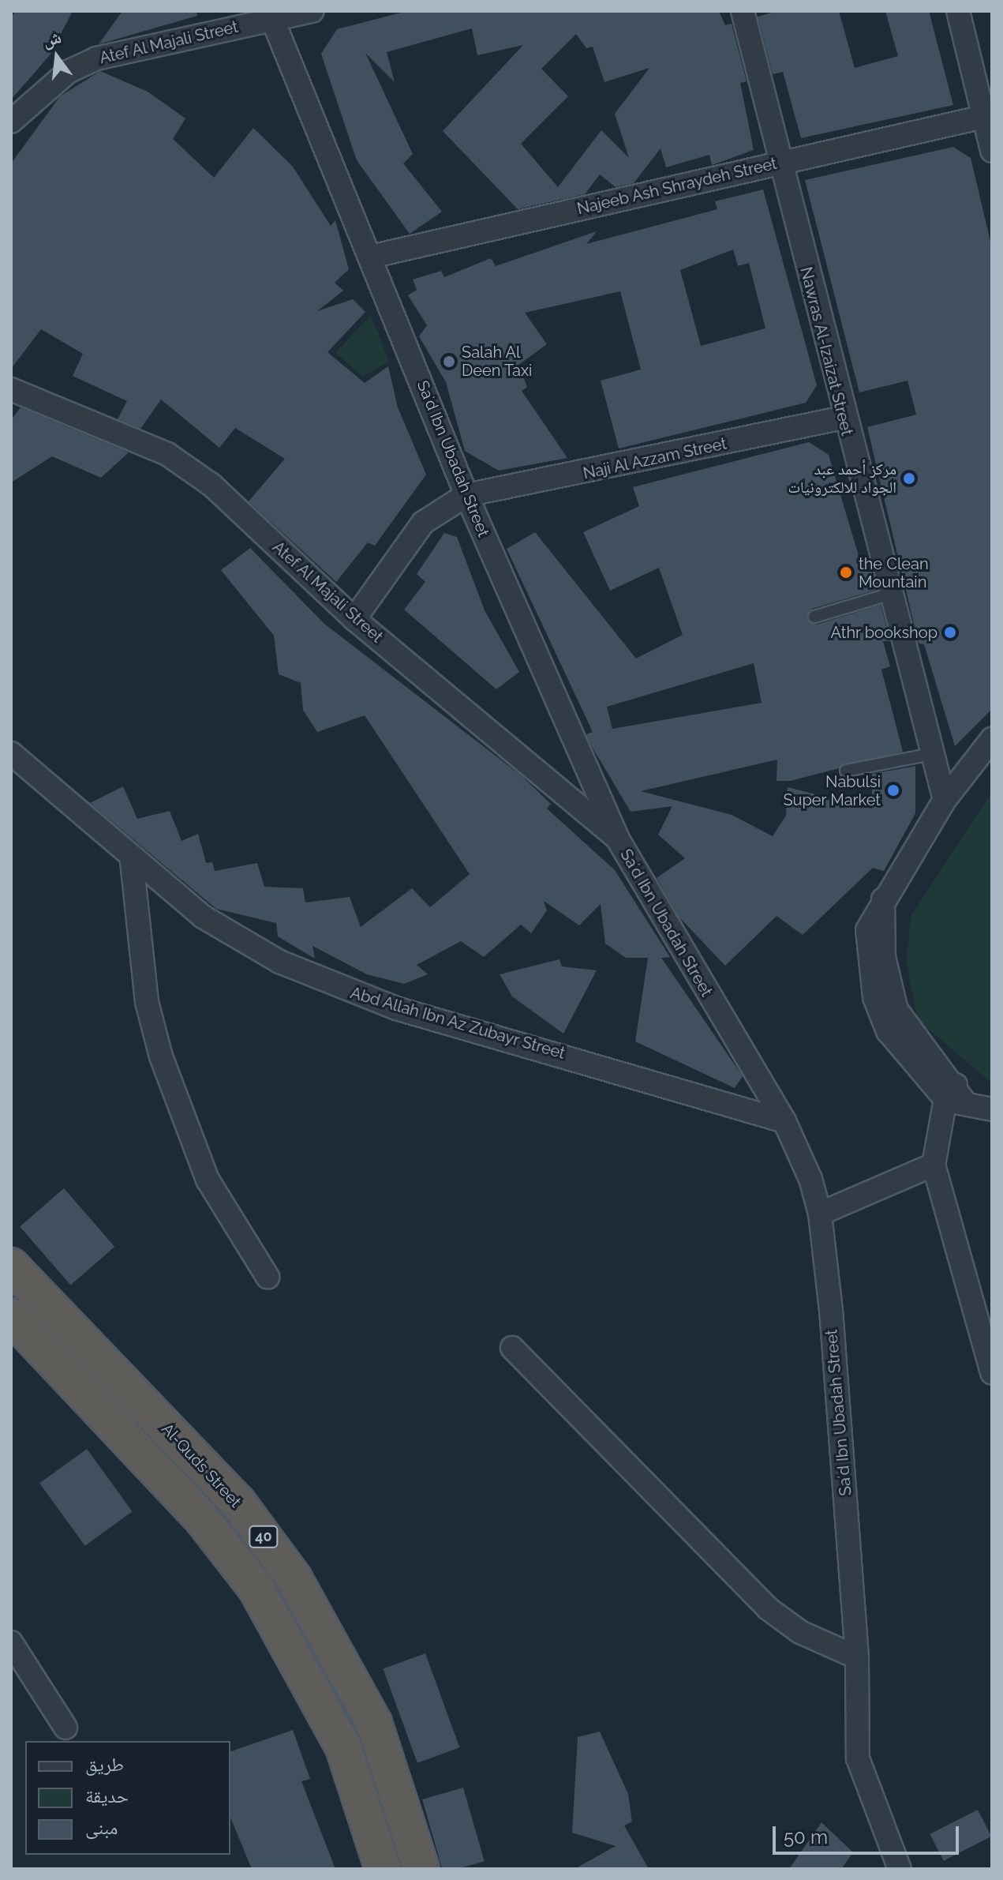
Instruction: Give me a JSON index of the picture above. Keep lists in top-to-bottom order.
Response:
{
  "streets": {
    "highway": ["Al-Quds Street", "40"],
    "street": [
      "Atef Al Majali Street",
      "Najeeb Ash Shraydeh Street",
      "Nawras Al-Izaizat Street",
      "Saʻd Ibn Ubadah Street",
      "Naji Al Azzam Street",
      "Abd Allah Ibn Az Zubayr Street"
    ]
  },
  "crossings": [
    ["Atef Al Majali Street", "Saʻd Ibn Ubadah Street"],
    ["Najeeb Ash Shraydeh Street", "Nawras Al-Izaizat Street"],
    ["Najeeb Ash Shraydeh Street", "Saʻd Ibn Ubadah Street"],
    ["Nawras Al-Izaizat Street", "Naji Al Azzam Street"],
    ["Saʻd Ibn Ubadah Street", "Naji Al Azzam Street"],
    ["Saʻd Ibn Ubadah Street", "Abd Allah Ibn Az Zubayr Street"]
  ],
  "places": [
    "Salah Al Deen Taxi",
    "مركز أحمد عبد الجواد للالكترونيات",
    "the Clean Mountain",
    "Athr bookshop",
    "Nabulsi Super Market"
  ],
  "legend": ["طريق", "حديقة", "مبنى"],
  "scale_bar": "50 m",
  "north": "top"
}
